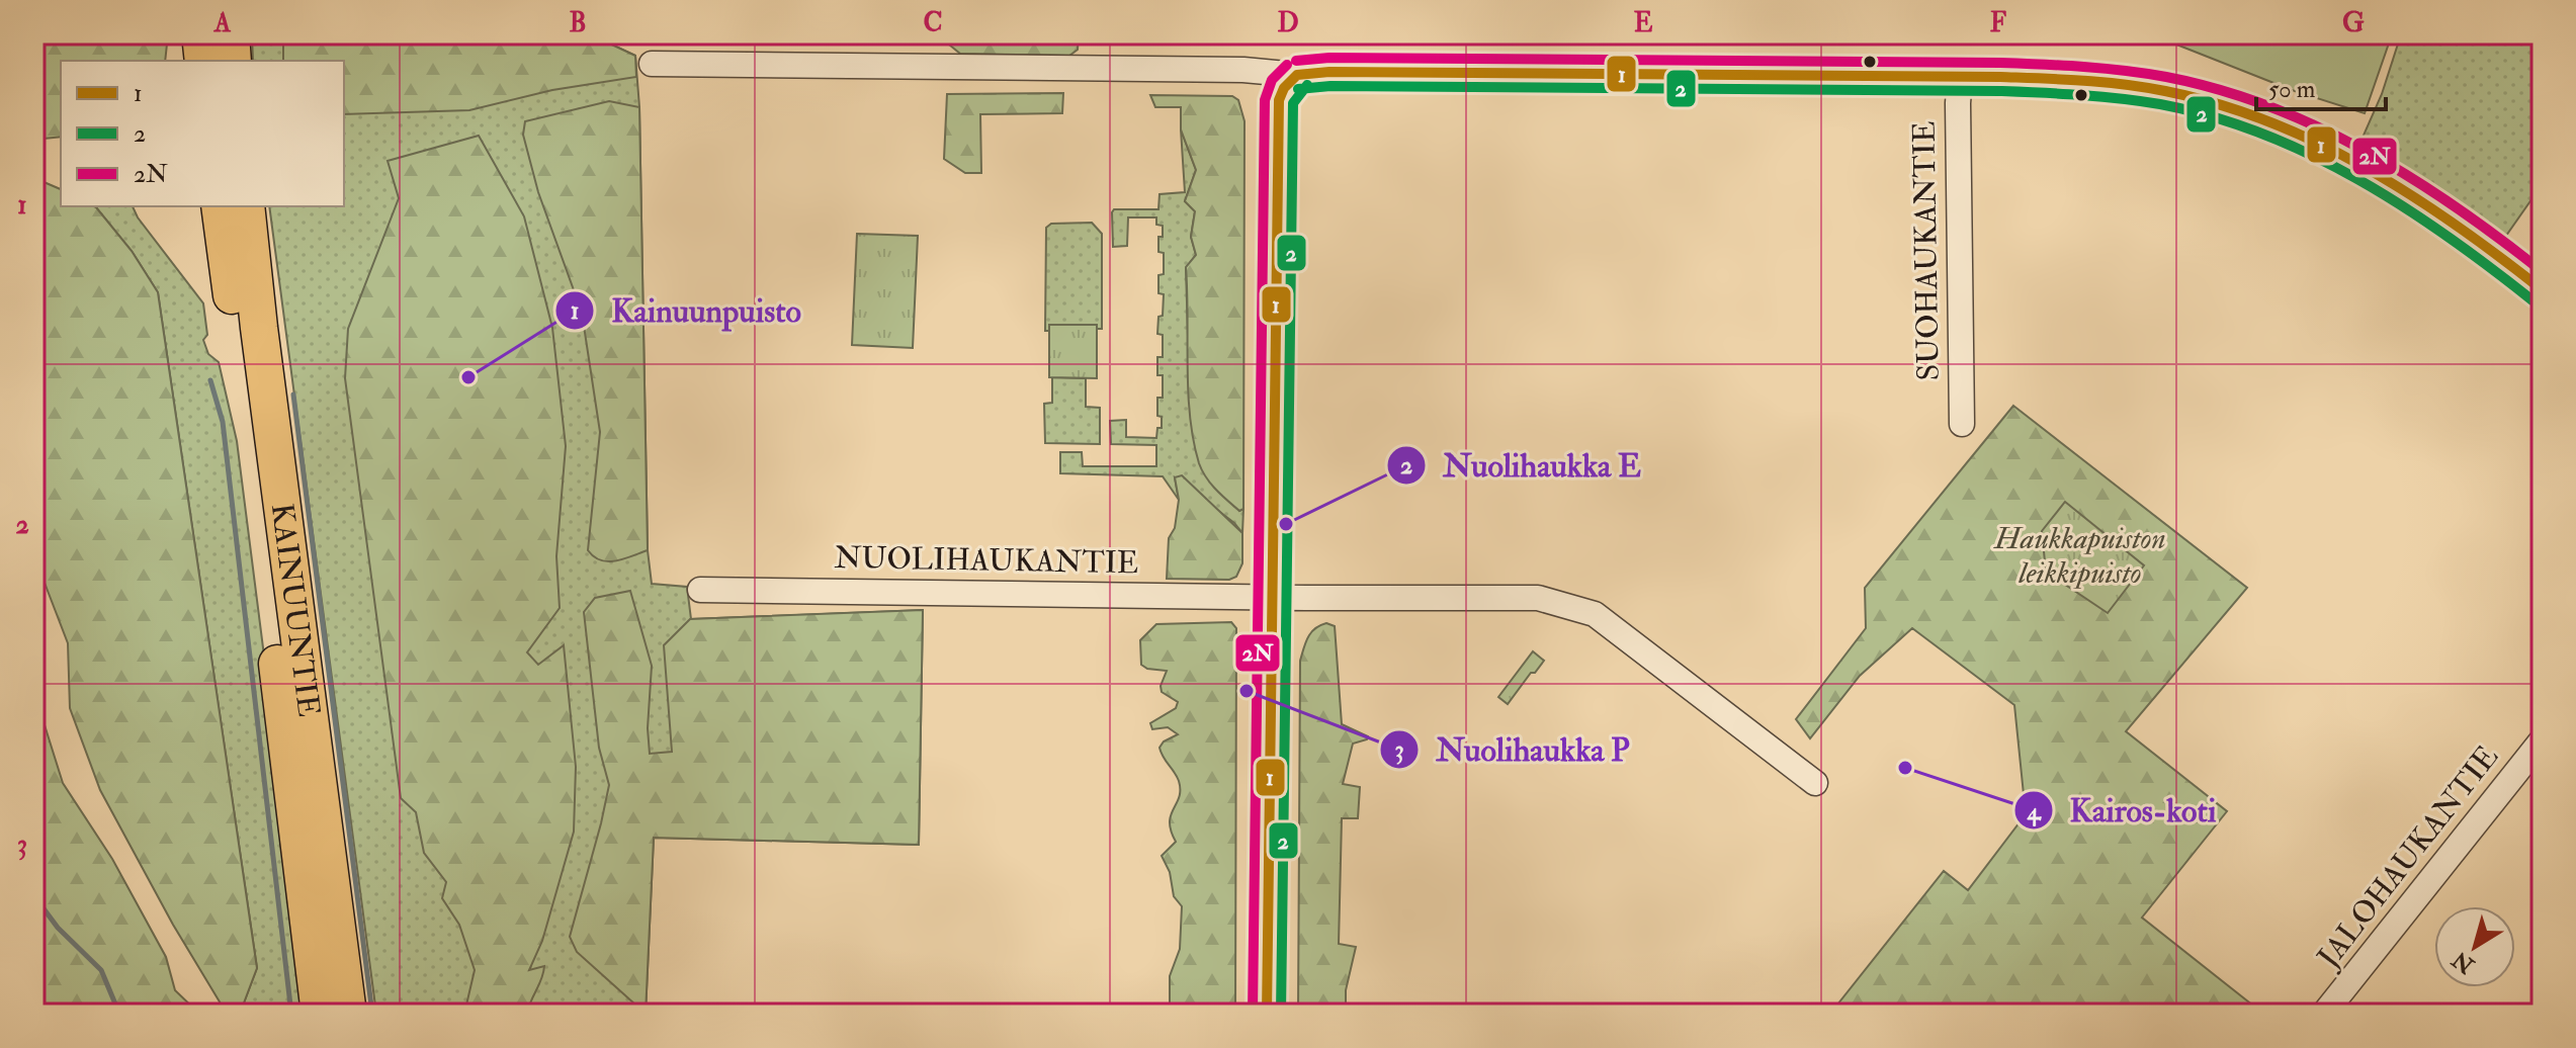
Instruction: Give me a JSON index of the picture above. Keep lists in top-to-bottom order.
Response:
{
  "streets": {
    "highway": ["KAINUUNTIE"],
    "street": ["SUOHAUKANTIE", "NUOLIHAUKANTIE", "JALOHAUKANTIE"]
  },
  "parks": ["Haukkapuiston leikkipuisto"],
  "places": [
    "Kainuunpuisto",
    "Nuolihaukka E",
    "Nuolihaukka P",
    "Kairos-koti"
  ],
  "lines": ["transit line 2N", "transit line 1", "transit line 2"],
  "legend": ["1", "2", "2N"],
  "scale_bar": "50 m",
  "north": "bottom left",
  "grid": {
    "columns": [
      "A",
      "B",
      "C",
      "D",
      "E",
      "F",
      "G"
    ],
    "rows": ["1", "2", "3"]
  }
}
